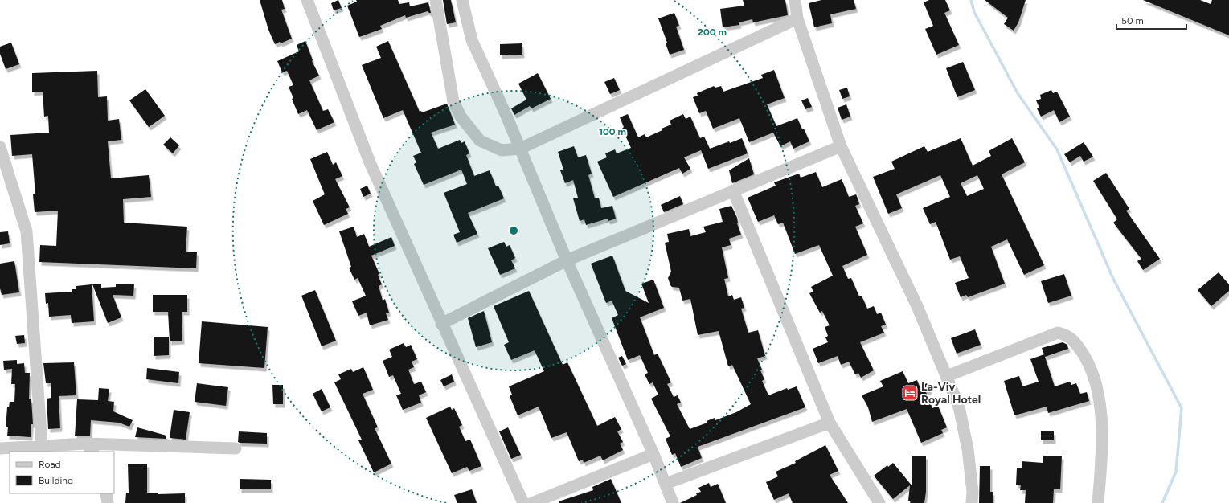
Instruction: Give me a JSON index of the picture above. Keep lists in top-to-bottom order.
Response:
{
  "places": {
    "hotel": ["La-Viv Royal Hotel"]
  },
  "legend": ["Road", "Building"],
  "scale_bar": "50 m",
  "rings": ["200 m", "100 m"]
}
